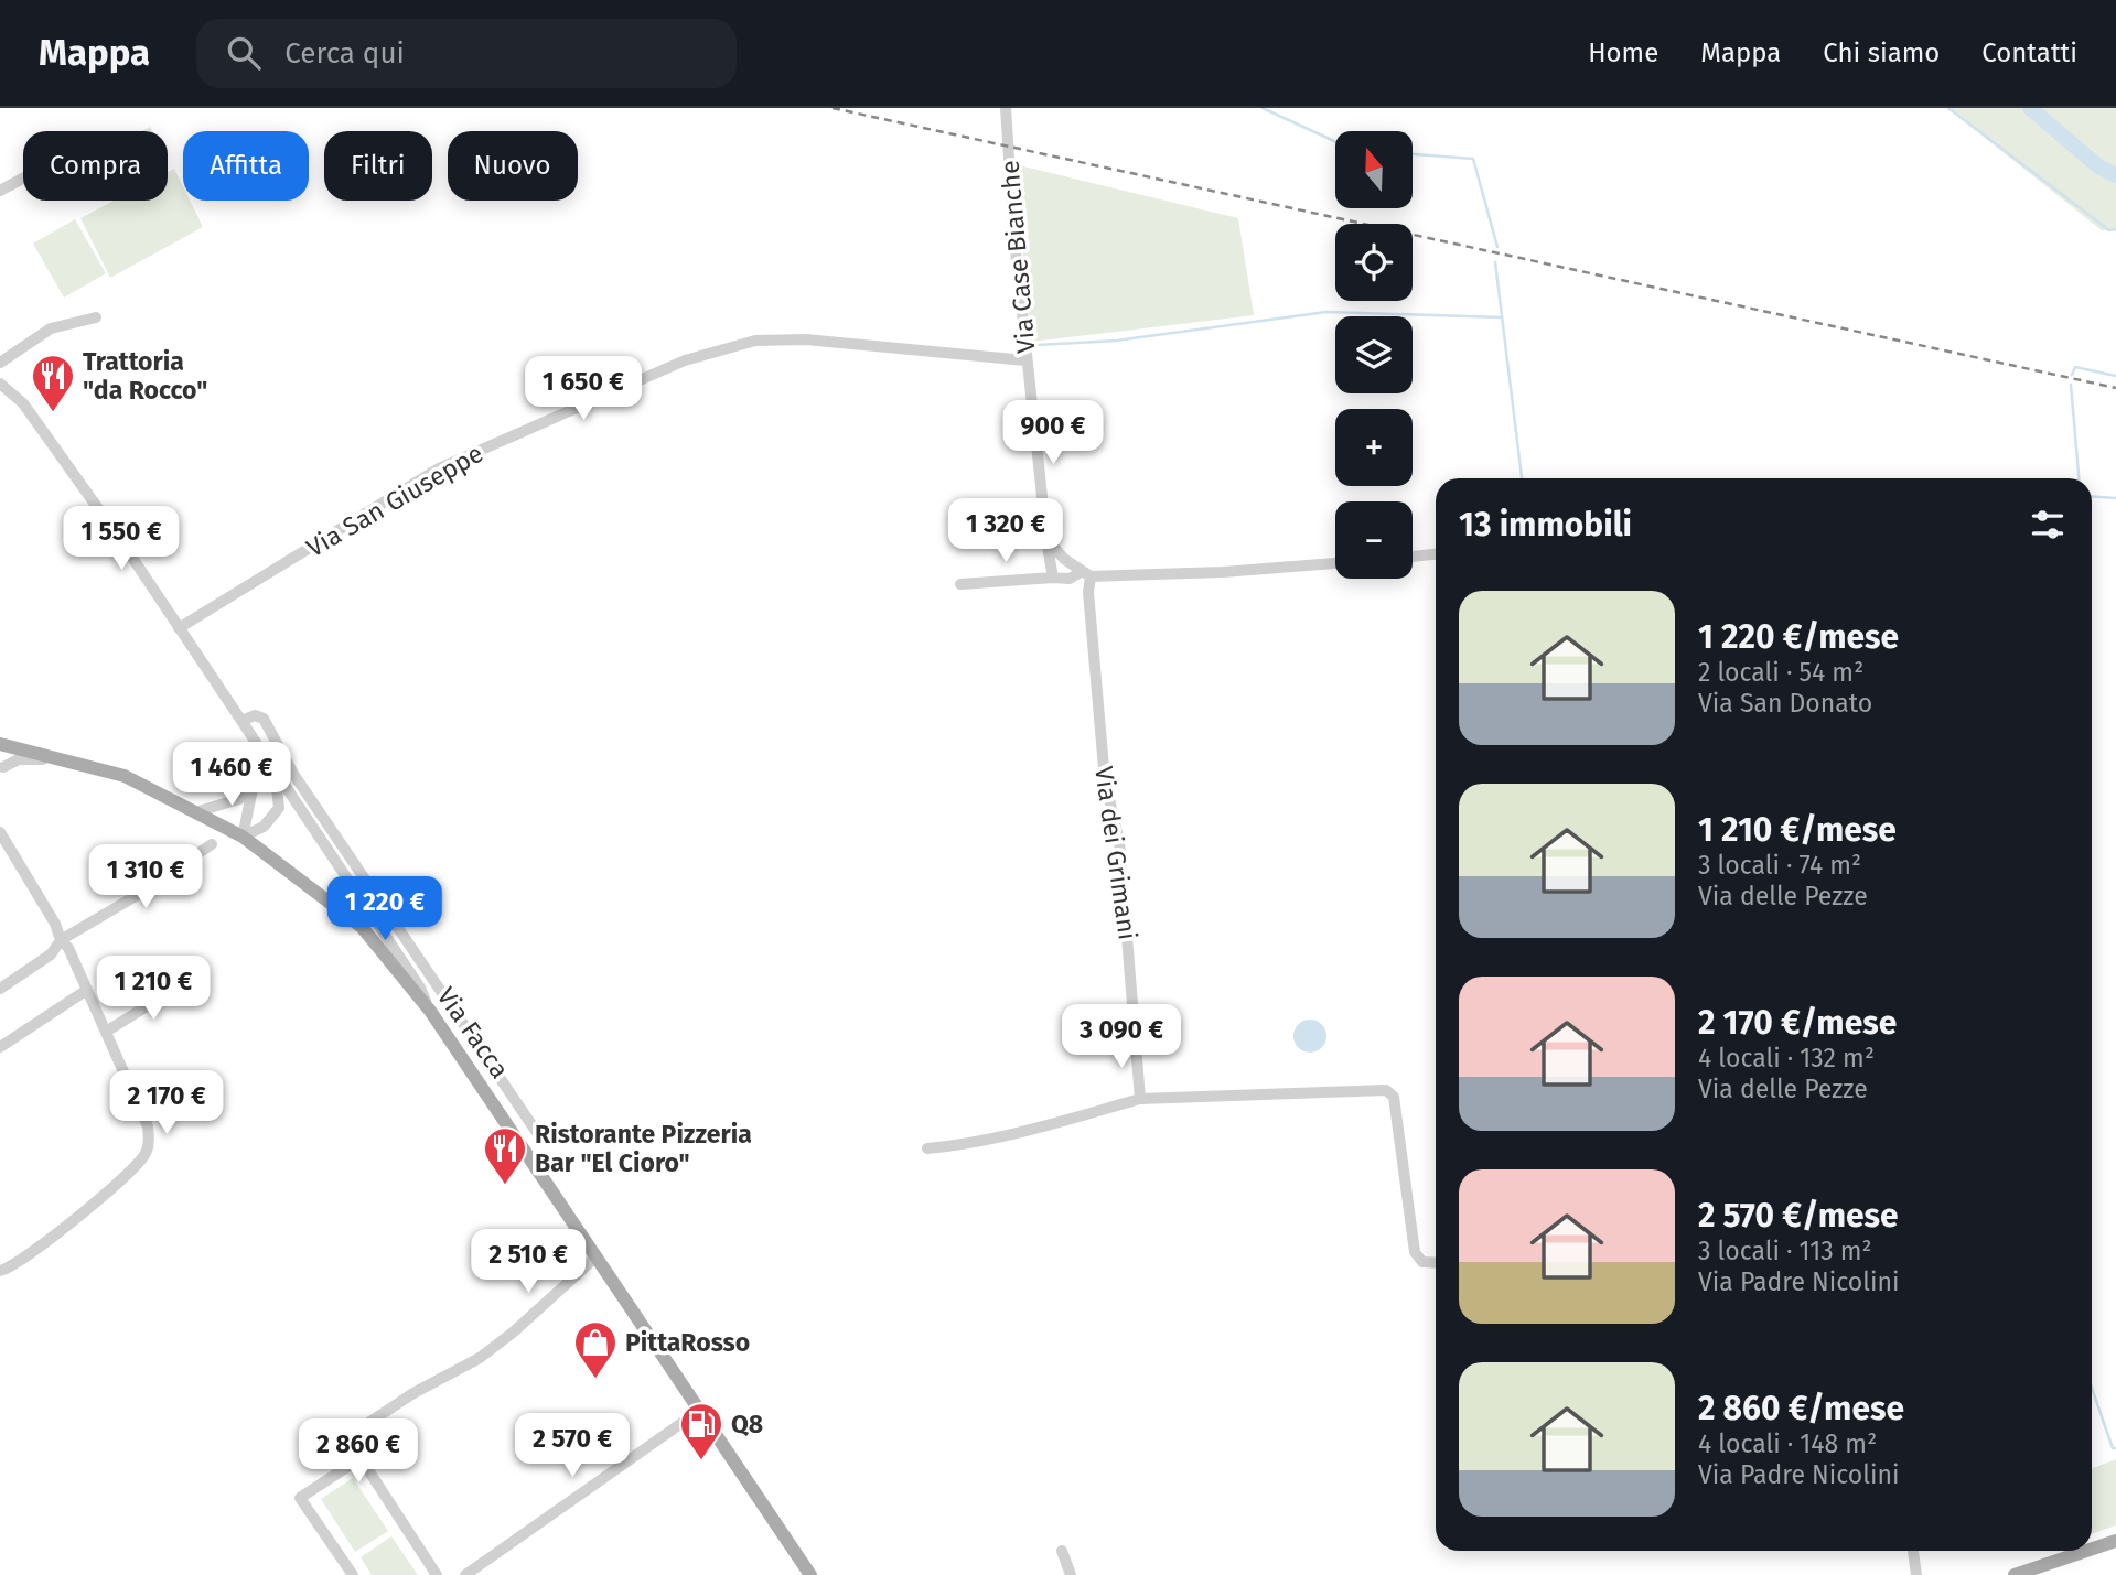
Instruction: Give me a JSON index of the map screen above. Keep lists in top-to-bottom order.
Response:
{
  "streets": {
    "main road": ["Via Facca"],
    "street": ["Via Case Bianche", "Via San Giuseppe", "Via dei Grimani"]
  },
  "crossings": [
    ["Via Case Bianche", "Via San Giuseppe"]
  ],
  "places": {
    "restaurant": ["Trattoria \"da Rocco\"", "Ristorante Pizzeria Bar \"El Cioro\""],
    "shop": ["PittaRosso"],
    "fuel station": ["Q8"]
  },
  "north": "top",
  "page": {
    "header": "Mappa",
    "search": "Cerca qui",
    "nav": [
      "Home",
      "Mappa",
      "Chi siamo",
      "Contatti"
    ],
    "map_buttons": ["+", "−"],
    "chip": [
      "Compra",
      "Affitta",
      "Filtri",
      "Nuovo"
    ],
    "price": [
      "1 650 €",
      "900 €",
      "1 320 €",
      "1 550 €",
      "1 460 €",
      "1 310 €",
      "1 220 €",
      "1 210 €",
      "3 090 €",
      "2 170 €",
      "2 510 €",
      "2 570 €",
      "2 860 €"
    ],
    "heading": "13 immobili",
    "list": [
      {
        "name": "1 220 €/mese",
        "note": "2 locali · 54 m² · Via San Donato"
      },
      {
        "name": "1 210 €/mese",
        "note": "3 locali · 74 m² · Via delle Pezze"
      },
      {
        "name": "2 170 €/mese",
        "note": "4 locali · 132 m² · Via delle Pezze"
      },
      {
        "name": "2 570 €/mese",
        "note": "3 locali · 113 m² · Via Padre Nicolini"
      },
      {
        "name": "2 860 €/mese",
        "note": "4 locali · 148 m² · Via Padre Nicolini"
      }
    ]
  }
}
